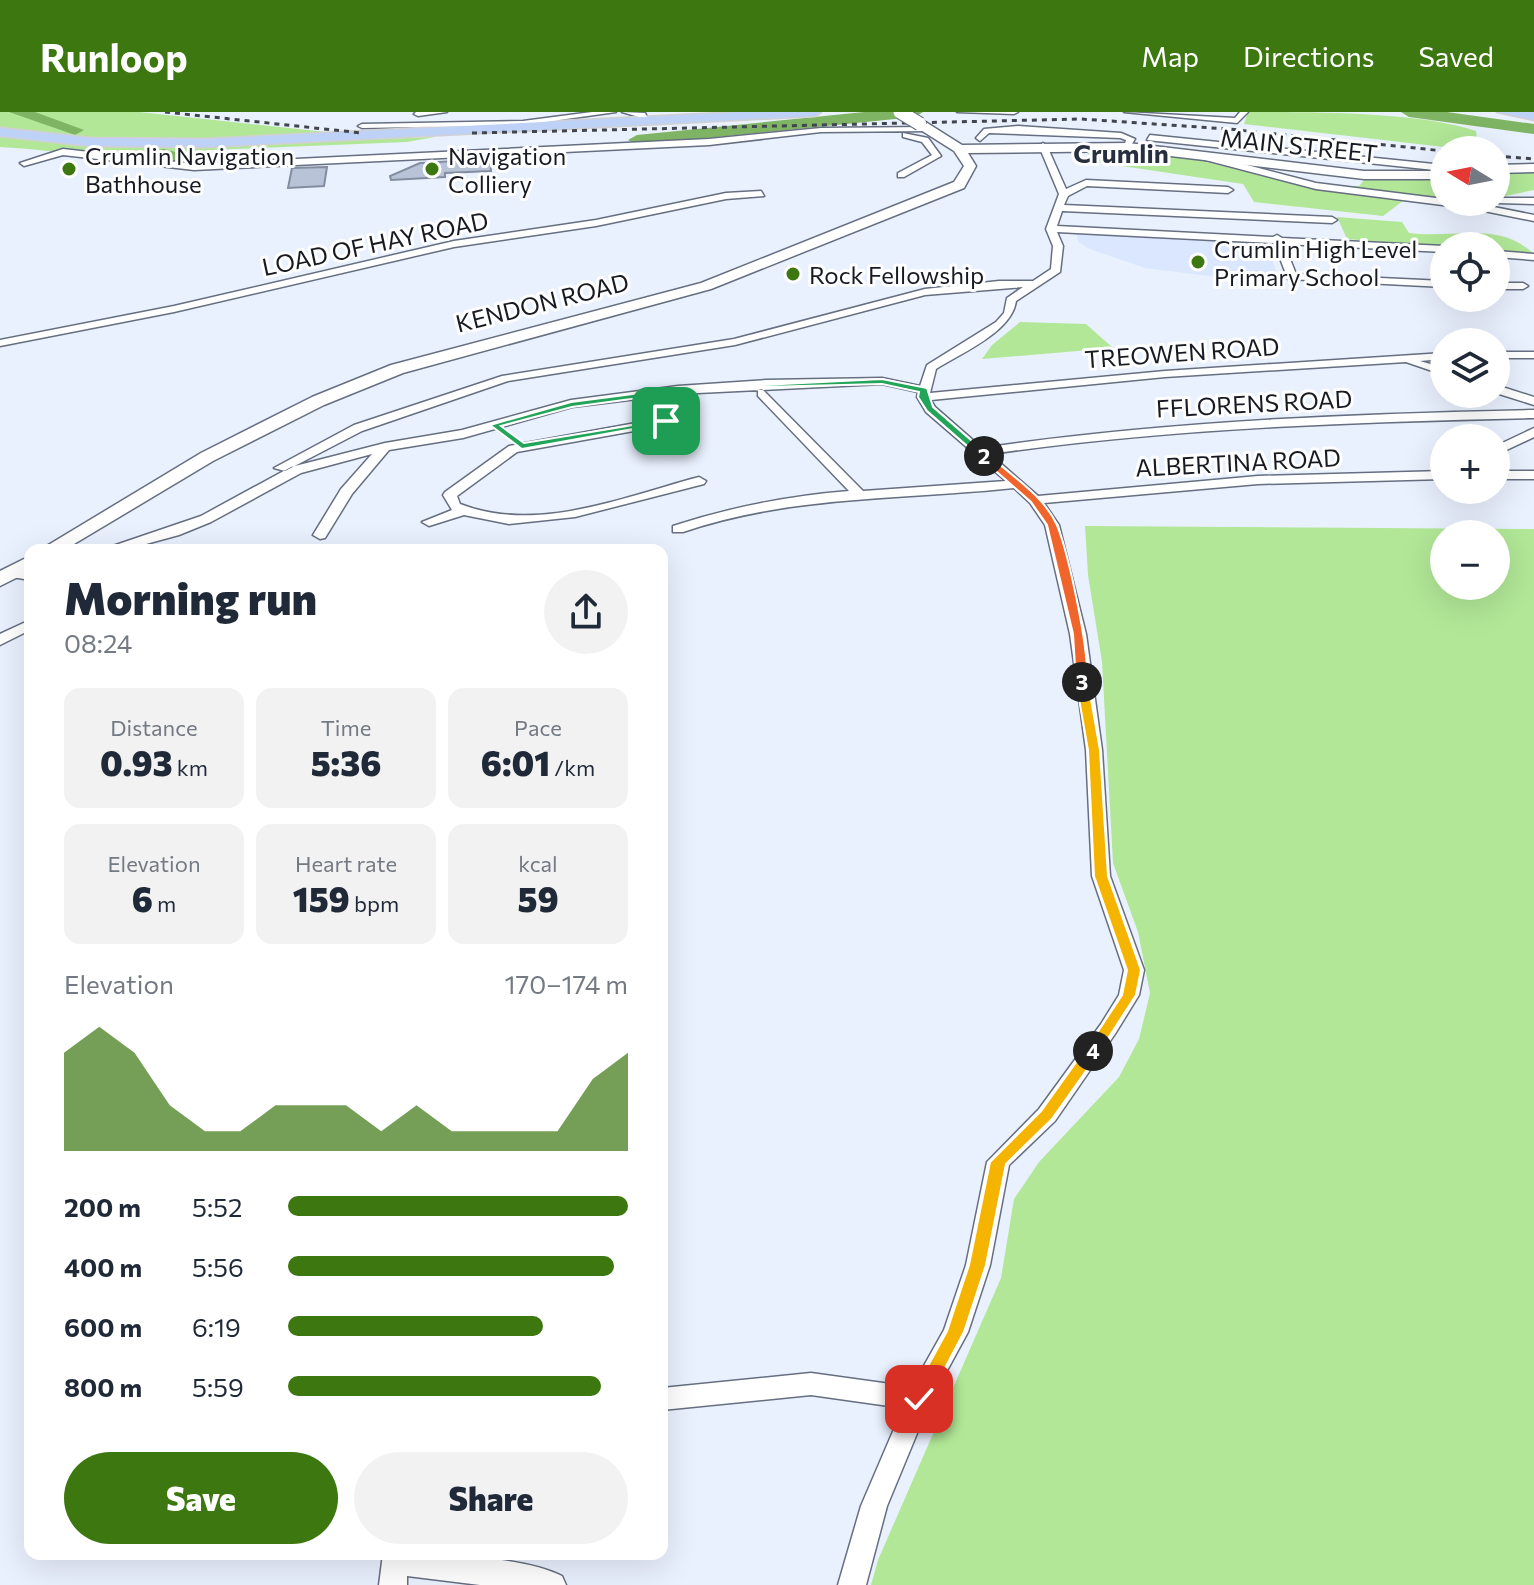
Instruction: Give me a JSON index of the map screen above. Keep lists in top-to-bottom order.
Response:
{
  "streets": {
    "main road": ["MAIN STREET", "KENDON ROAD"],
    "street": [
      "LOAD OF HAY ROAD",
      "TREOWEN ROAD",
      "FFLORENS ROAD",
      "ALBERTINA ROAD"
    ]
  },
  "crossings": [
    ["MAIN STREET", "KENDON ROAD"]
  ],
  "districts": ["Crumlin"],
  "places": [
    "Crumlin Navigation Bathhouse",
    "Navigation Colliery",
    "Crumlin High Level Primary School",
    "Rock Fellowship"
  ],
  "north": "left",
  "page": {
    "header": "Runloop",
    "nav": ["Map", "Directions", "Saved"],
    "map_buttons": ["+", "−"],
    "pins": ["2", "3", "4"],
    "heading": ["Morning run", "08:24"],
    "stats": [
      ["Distance", "0.93 km"],
      ["Time", "5:36"],
      ["Pace", "6:01 /km"],
      ["Elevation", "6 m"],
      ["Heart rate", "159 bpm"],
      ["kcal", "59"]
    ],
    "chart": ["Elevation", "170–174 m"],
    "list": [
      {
        "name": "200 m",
        "note": "5:52"
      },
      {
        "name": "400 m",
        "note": "5:56"
      },
      {
        "name": "600 m",
        "note": "6:19"
      },
      {
        "name": "800 m",
        "note": "5:59"
      }
    ],
    "buttons": ["Save", "Share"]
  }
}
